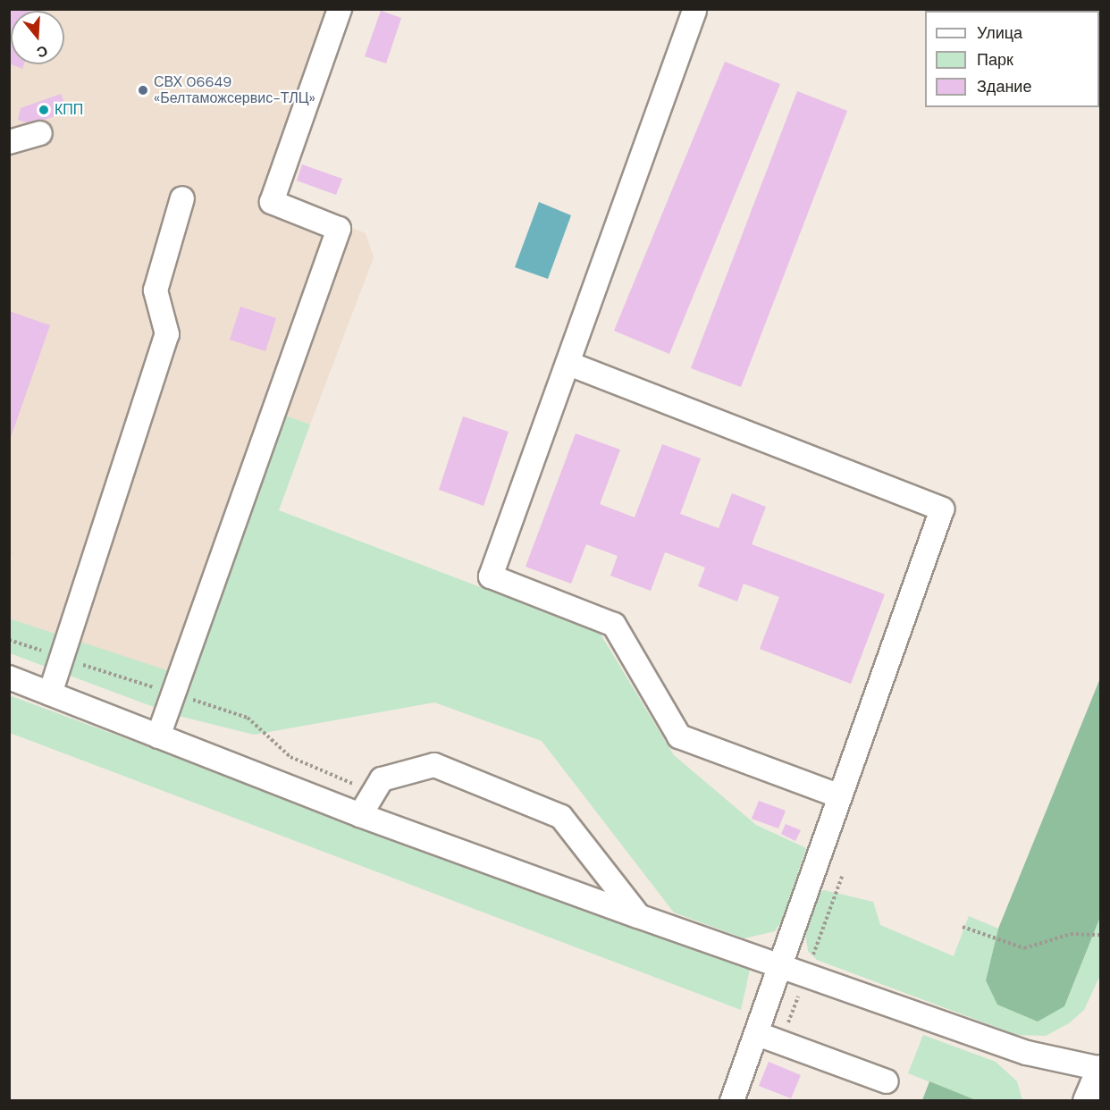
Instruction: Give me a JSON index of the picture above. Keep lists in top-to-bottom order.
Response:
{
  "places": ["СВХ 06649 «Белтаможсервис-ТЛЦ»", "КПП"],
  "legend": ["Улица", "Парк", "Здание"],
  "north": "bottom"
}
